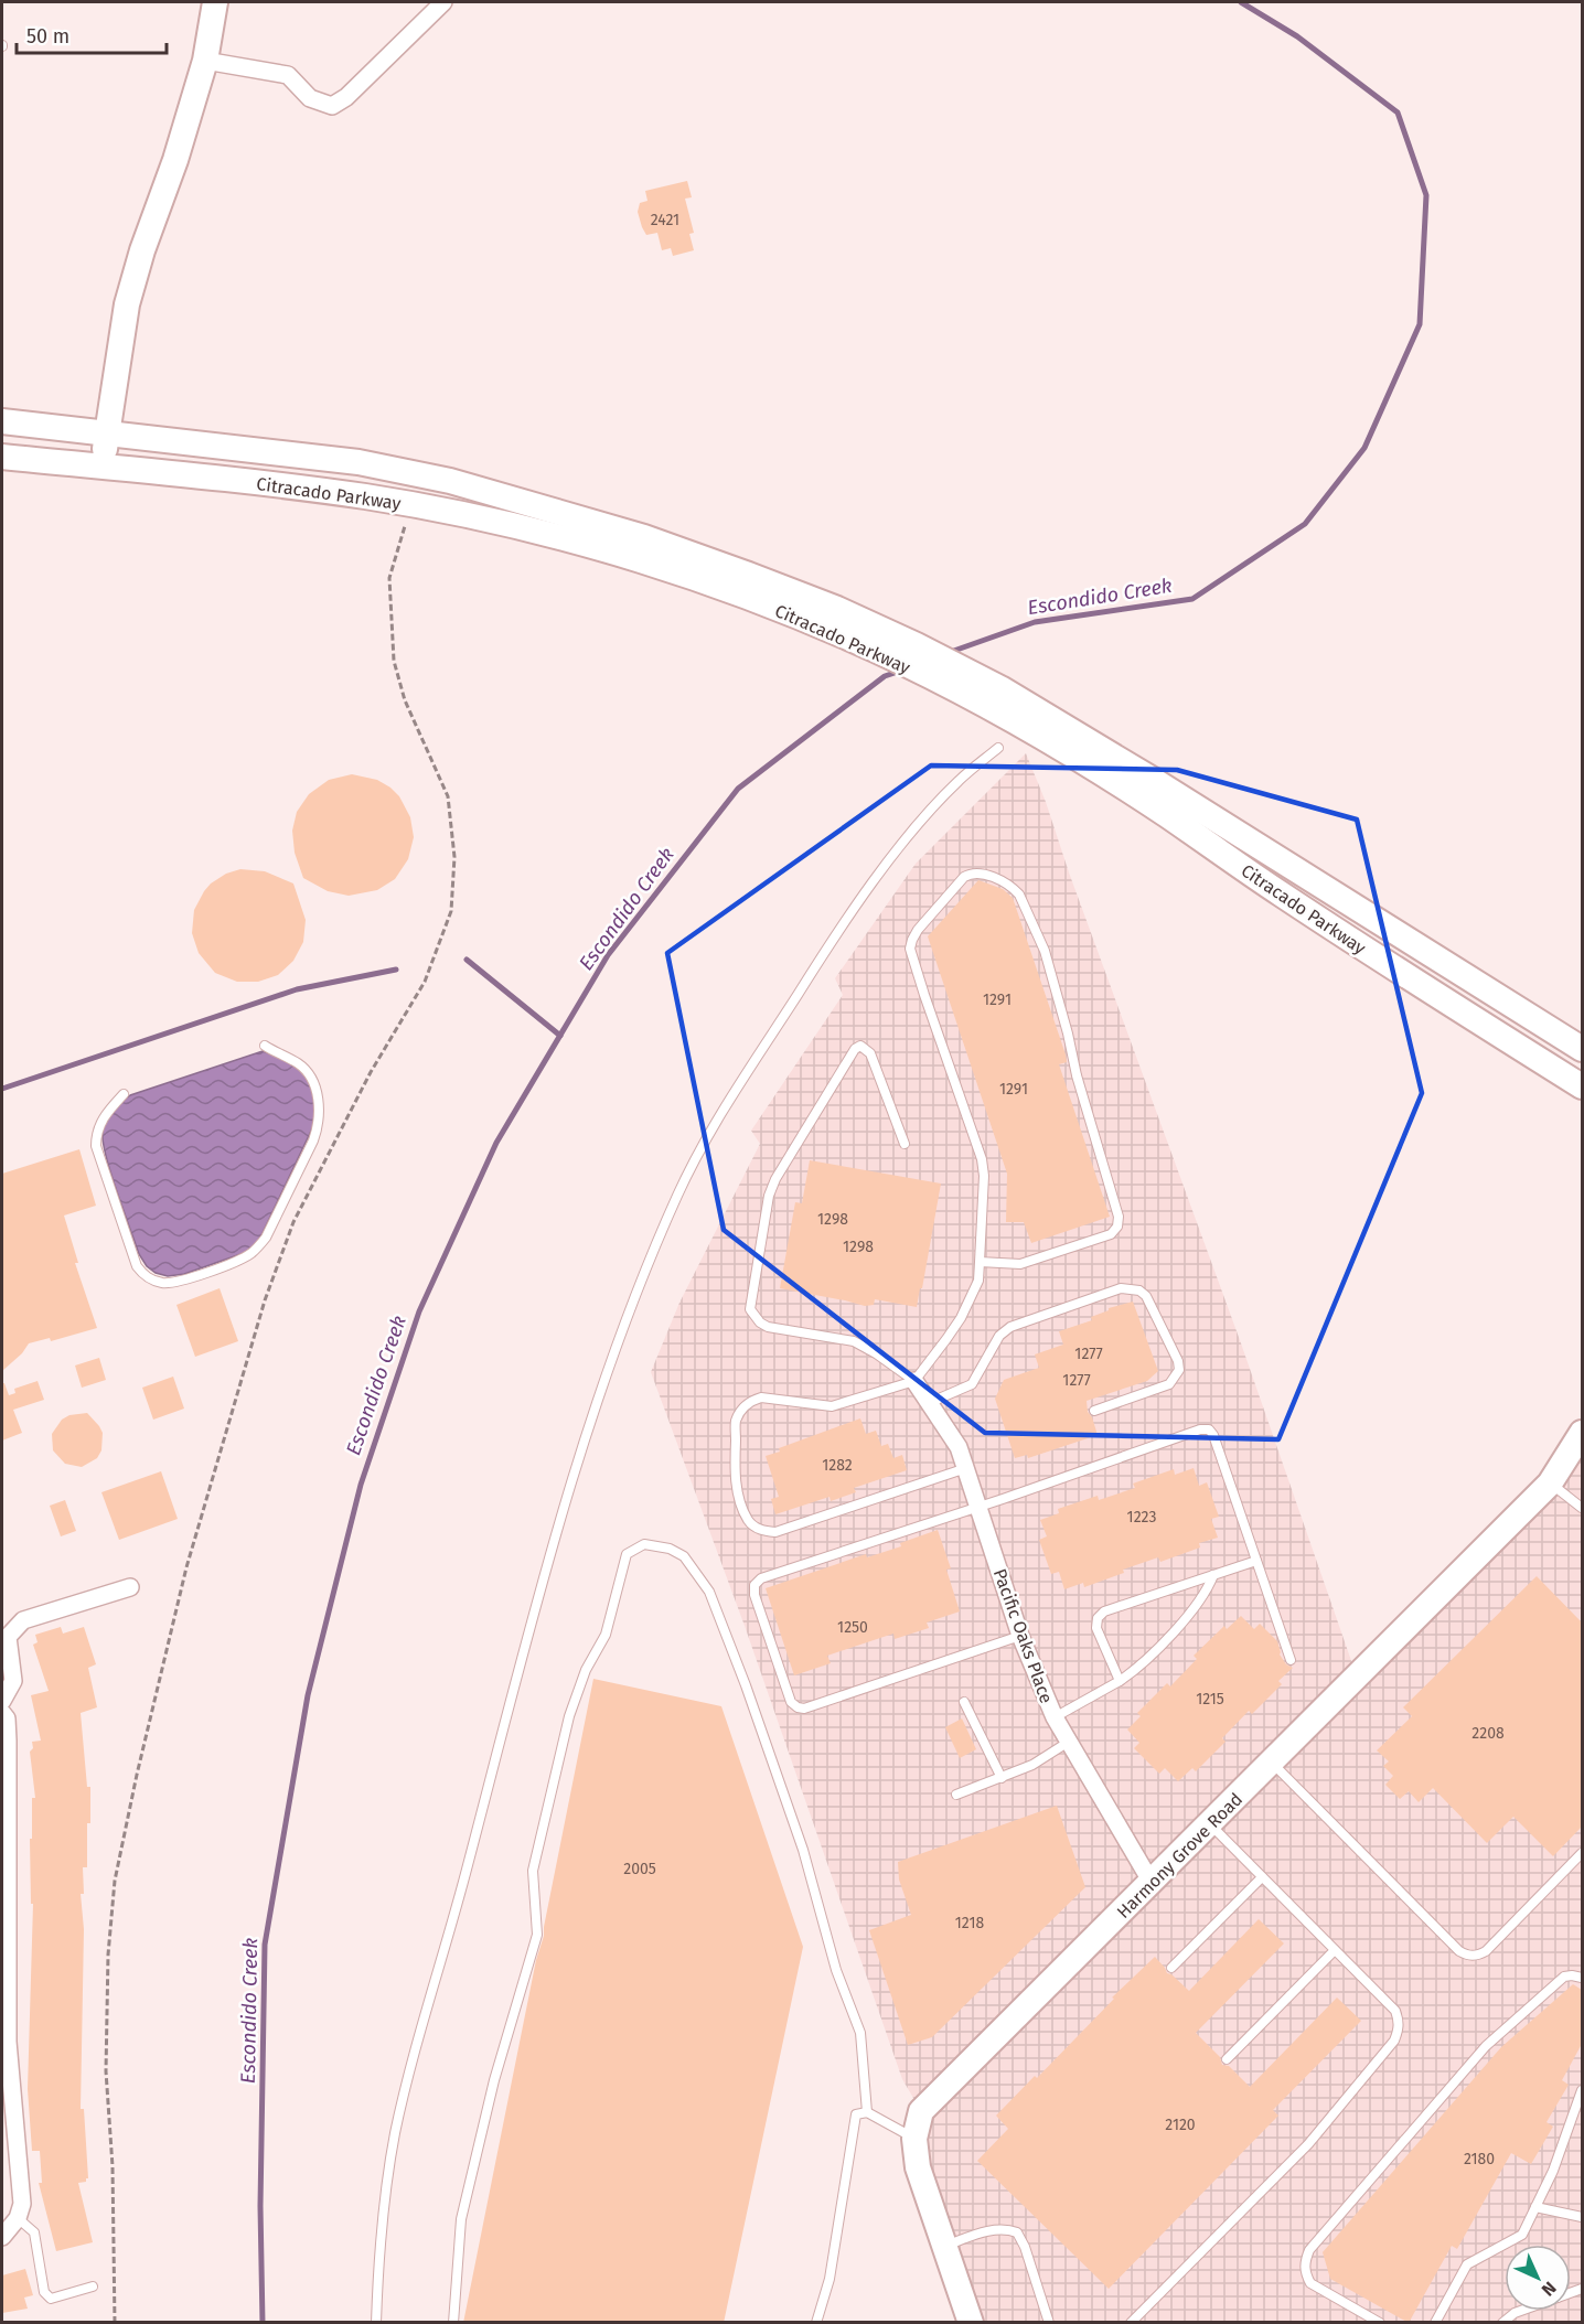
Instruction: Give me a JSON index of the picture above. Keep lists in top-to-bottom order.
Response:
{
  "streets": {
    "main road": ["Citracado Parkway", "Harmony Grove Road"],
    "street": ["Pacific Oaks Place"]
  },
  "crossings": [
    ["Pacific Oaks Place", "Harmony Grove Road"]
  ],
  "water": ["Escondido Creek"],
  "house_numbers": [
    "2421",
    "1291",
    "1291",
    "1298",
    "1298",
    "1277",
    "1277",
    "1282",
    "1223",
    "1250",
    "1215",
    "2208",
    "2005",
    "1218",
    "2120",
    "2180"
  ],
  "scale_bar": "50 m",
  "north": "bottom right"
}
